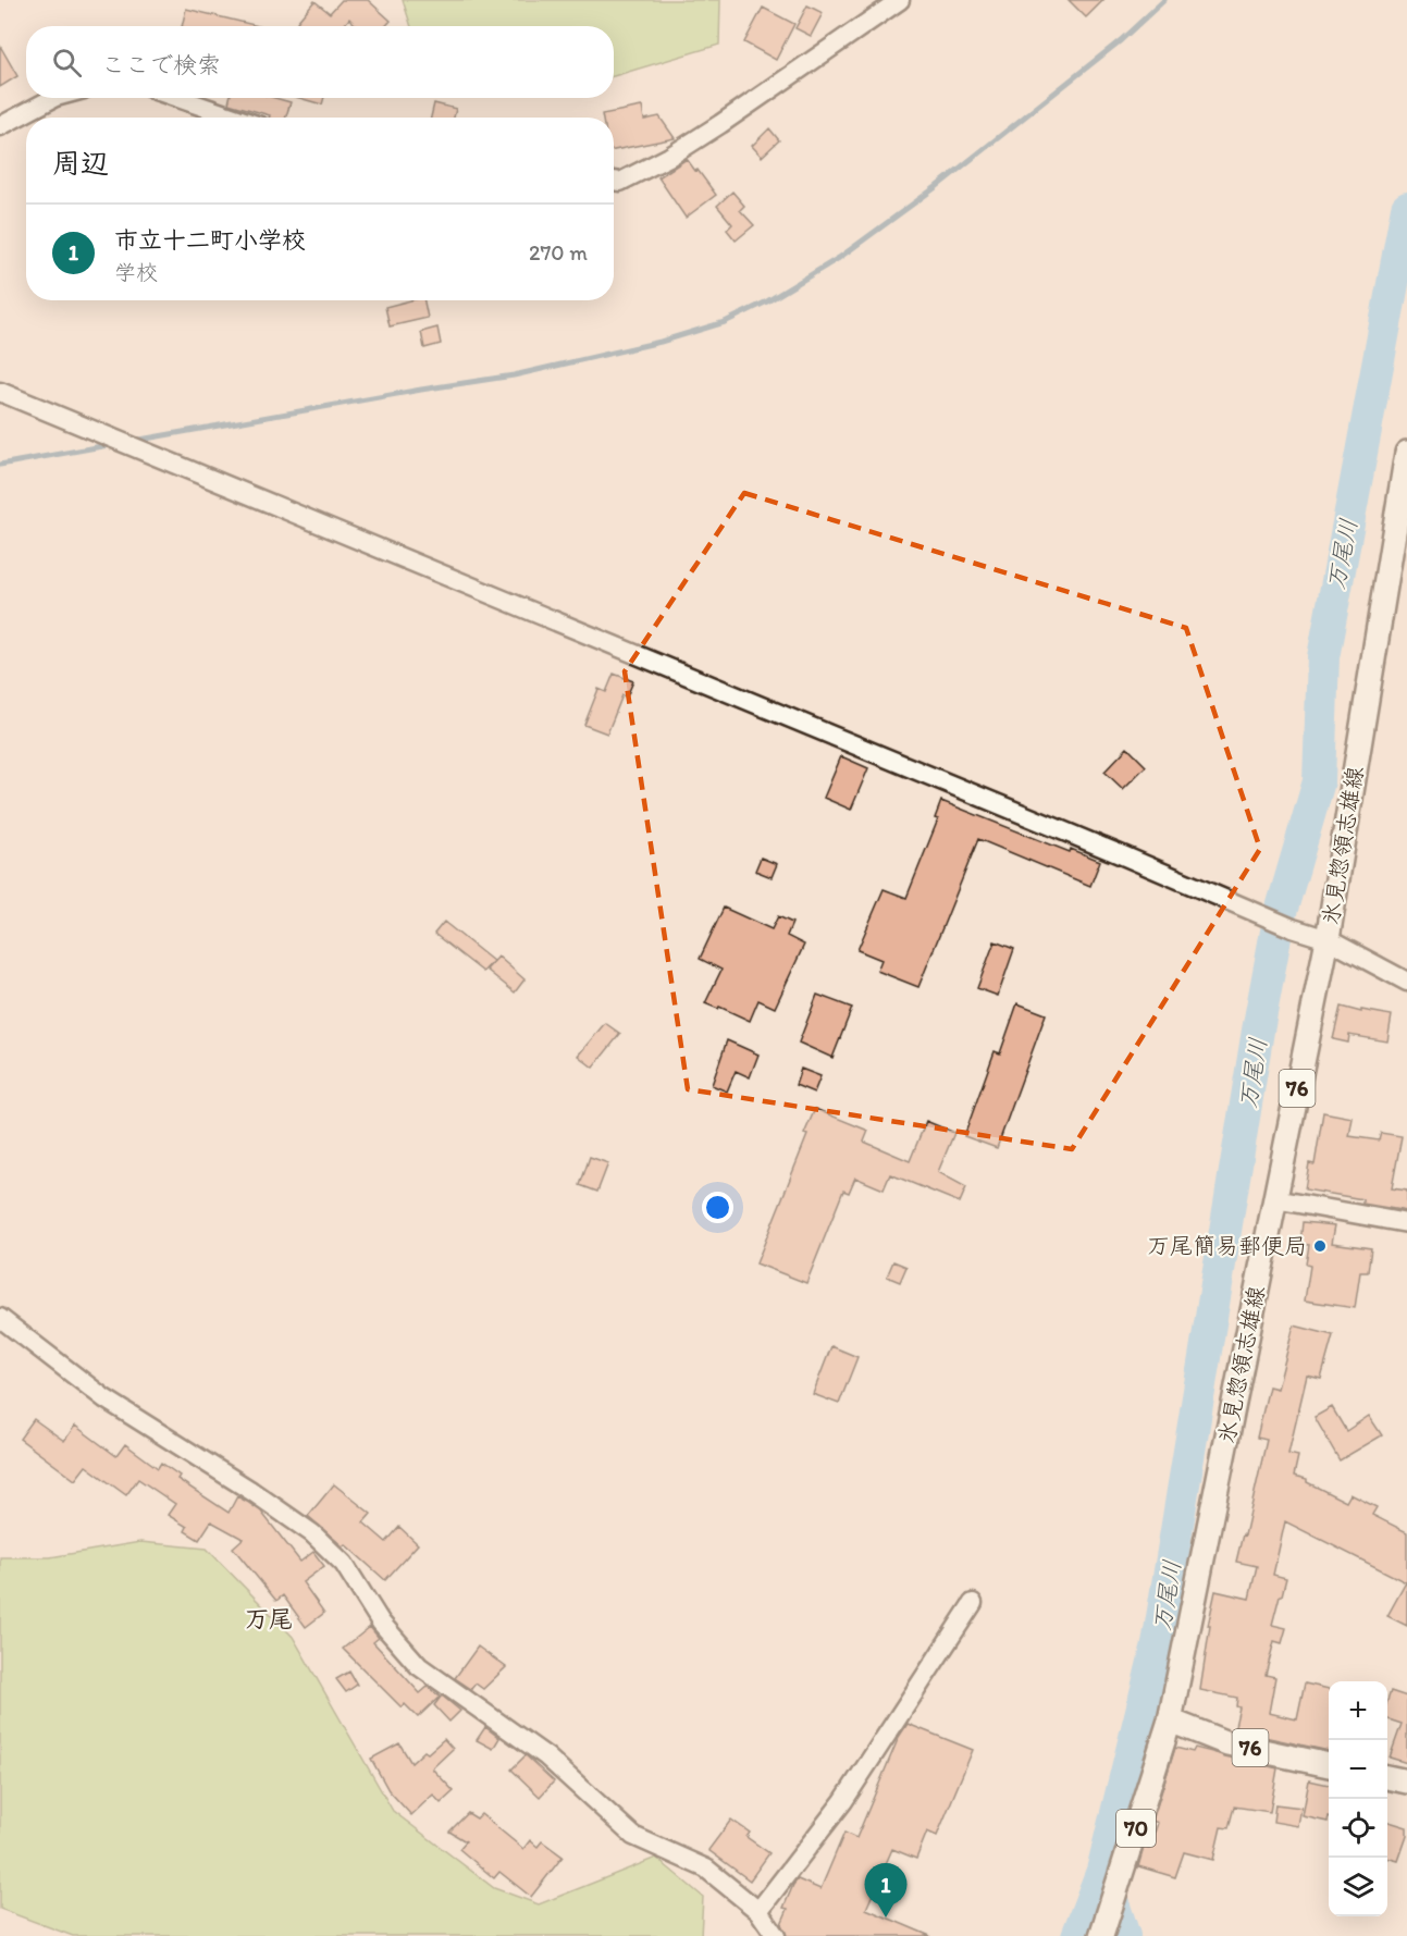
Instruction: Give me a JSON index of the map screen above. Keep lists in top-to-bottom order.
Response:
{
  "streets": {
    "main road": ["氷見惣領志雄線", "76", "70"]
  },
  "crossings": [
    ["氷見惣領志雄線", "76"],
    ["氷見惣領志雄線", "70"],
    ["76", "70"]
  ],
  "districts": ["万尾"],
  "water": ["万尾川"],
  "places": ["万尾簡易郵便局"],
  "page": {
    "search": "ここで検索",
    "heading": "周辺",
    "list": [
      {
        "mark": "1",
        "name": "市立十二町小学校",
        "note": "学校",
        "value": "270 m"
      }
    ],
    "map_buttons": ["+", "−"],
    "pins": "1"
  }
}
